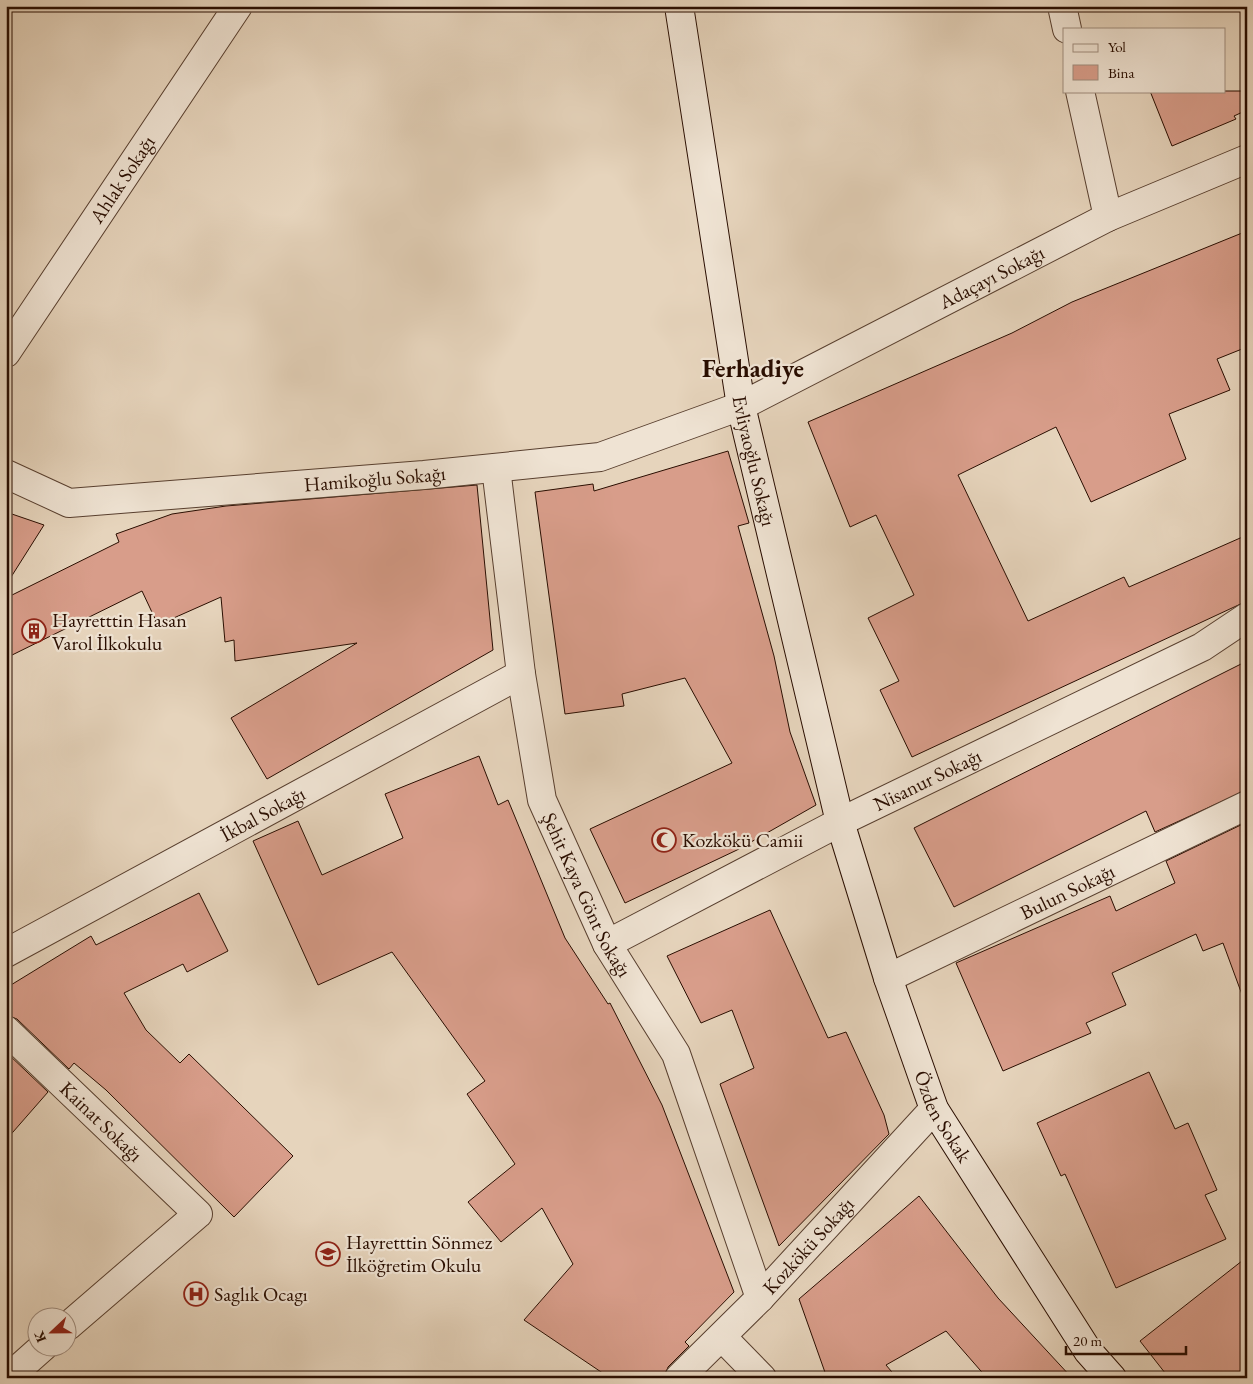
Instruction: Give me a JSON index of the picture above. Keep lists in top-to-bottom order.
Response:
{
  "streets": {
    "street": [
      "Ahlak Sokağı",
      "Adaçayı Sokağı",
      "Evliyaoğlu Sokağı",
      "Hamikoğlu Sokağı",
      "Nisanur Sokağı",
      "İkbal Sokağı",
      "Bulun Sokağı",
      "Şehit Kaya Gönt Sokağı",
      "Özden Sokak",
      "Kainat Sokağı",
      "Kozkökü Sokağı"
    ]
  },
  "crossings": [
    ["Adaçayı Sokağı", "Evliyaoğlu Sokağı"],
    ["Adaçayı Sokağı", "Hamikoğlu Sokağı"],
    ["Evliyaoğlu Sokağı", "Hamikoğlu Sokağı"],
    ["Evliyaoğlu Sokağı", "Nisanur Sokağı"],
    ["Evliyaoğlu Sokağı", "Özden Sokak"],
    ["Hamikoğlu Sokağı", "Şehit Kaya Gönt Sokağı"],
    ["Nisanur Sokağı", "Şehit Kaya Gönt Sokağı"],
    ["Nisanur Sokağı", "Özden Sokak"],
    ["İkbal Sokağı", "Şehit Kaya Gönt Sokağı"],
    ["Bulun Sokağı", "Özden Sokak"],
    ["Şehit Kaya Gönt Sokağı", "Kozkökü Sokağı"],
    ["Özden Sokak", "Kozkökü Sokağı"]
  ],
  "districts": ["Ferhadiye"],
  "places": {
    "building": ["Hayretttin Hasan Varol İlkokulu"],
    "mosque": ["Kozkökü Camii"],
    "school or university": ["Hayretttin Sönmez İlköğretim Okulu"],
    "hospital": ["Saglık Ocagı"]
  },
  "legend": ["Yol", "Bina"],
  "scale_bar": "20 m",
  "north": "left"
}
